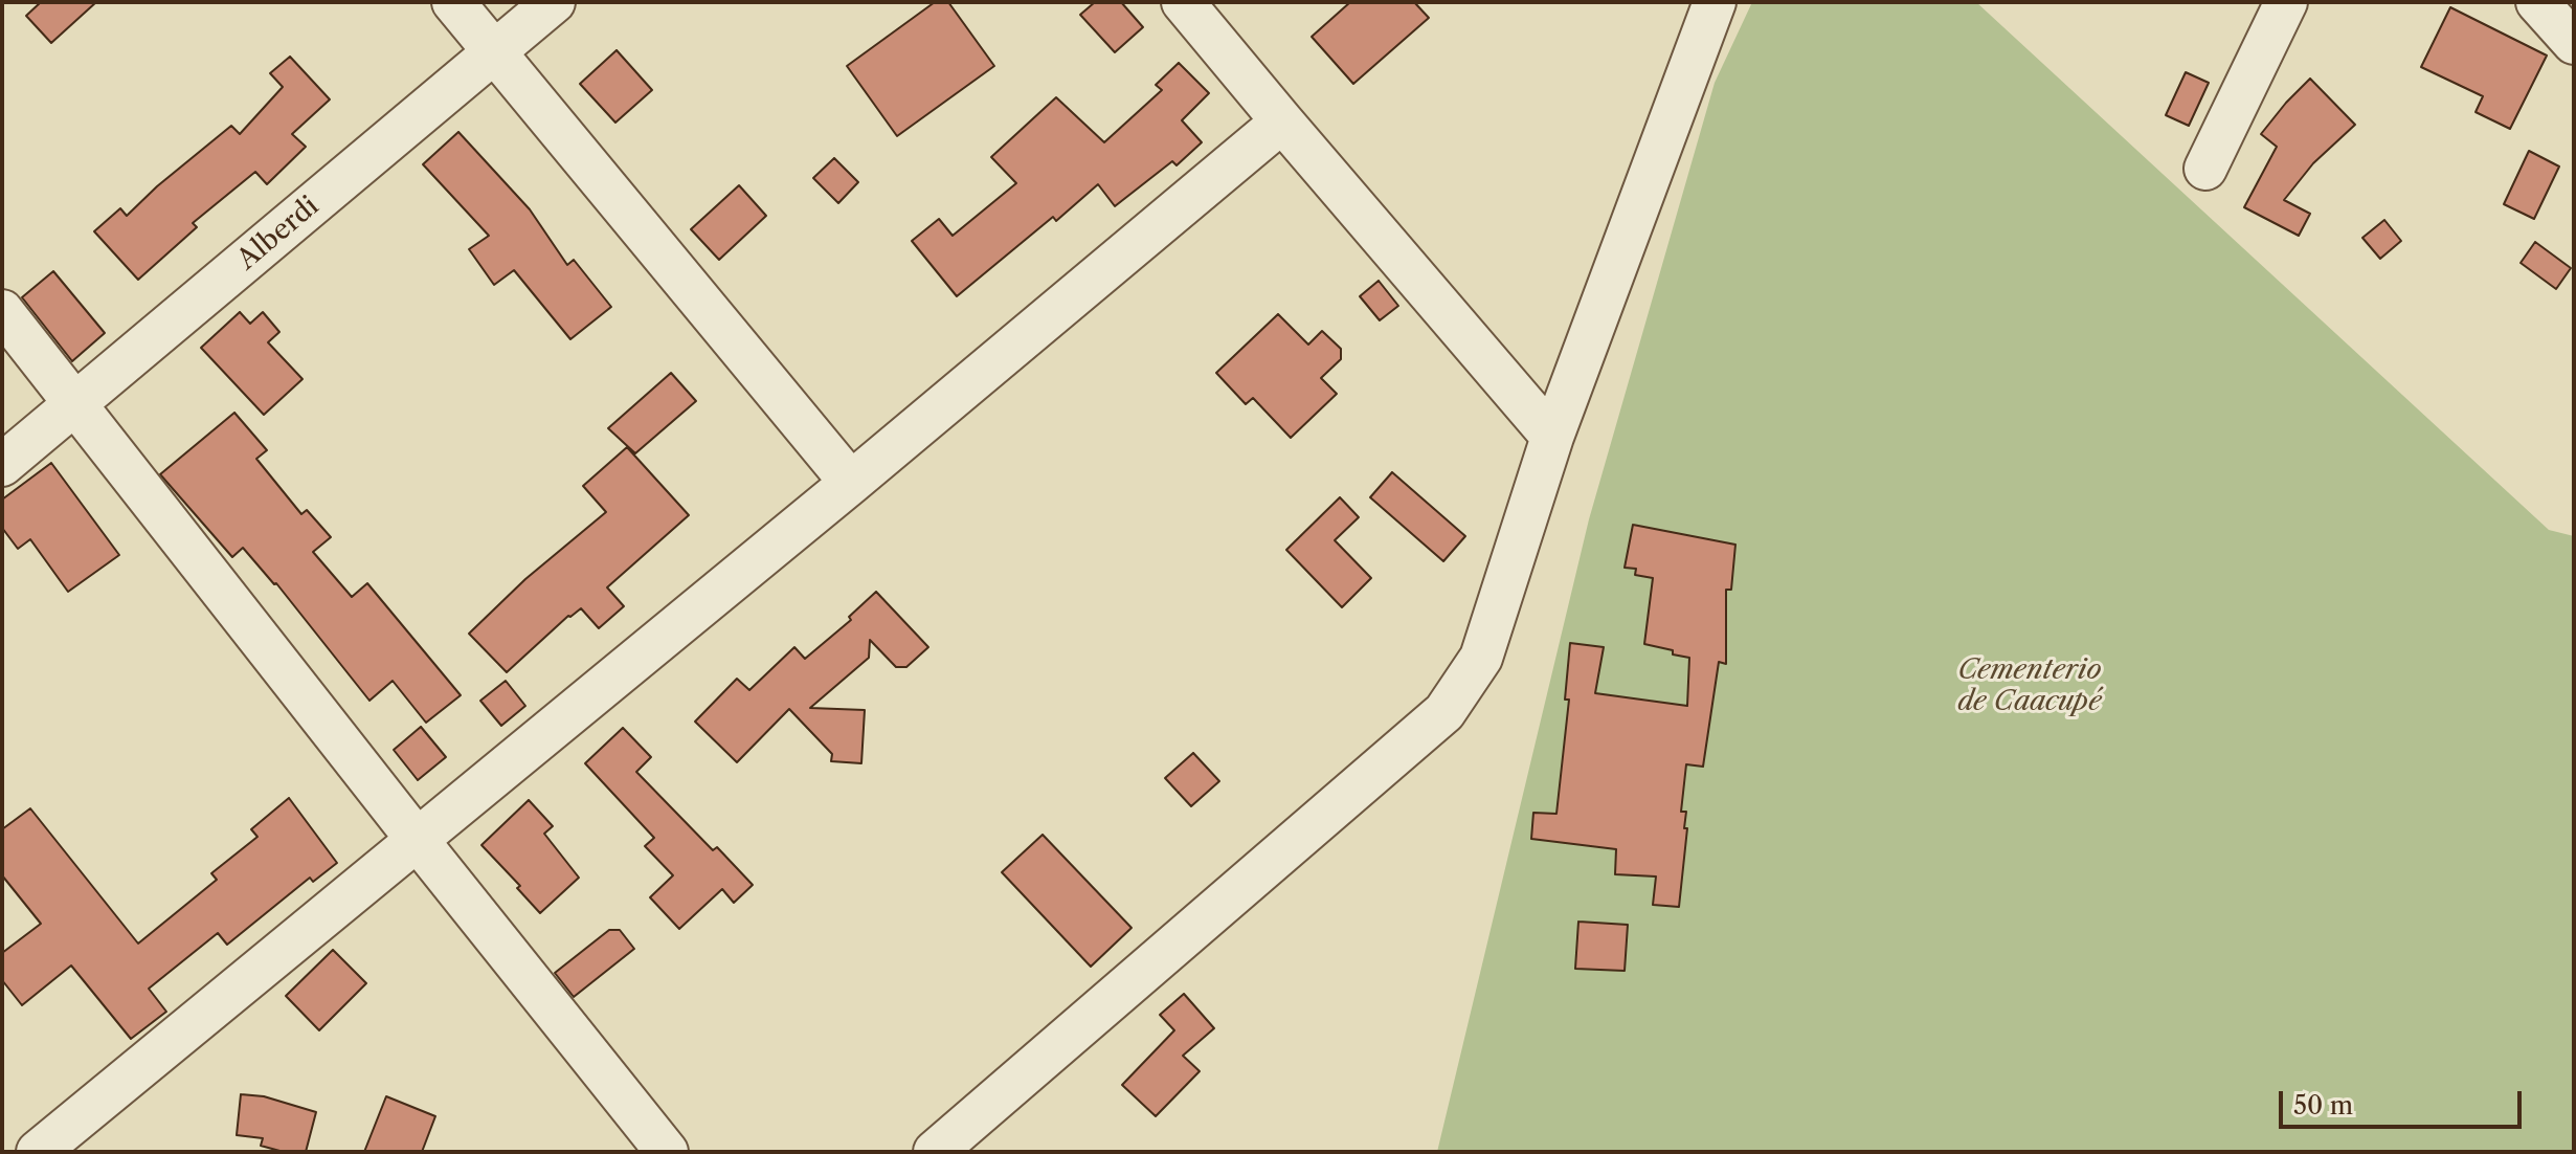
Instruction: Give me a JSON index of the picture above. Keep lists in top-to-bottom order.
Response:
{
  "streets": {
    "street": ["Alberdi"]
  },
  "parks": ["Cementerio de Caacupé"],
  "scale_bar": "50 m"
}
